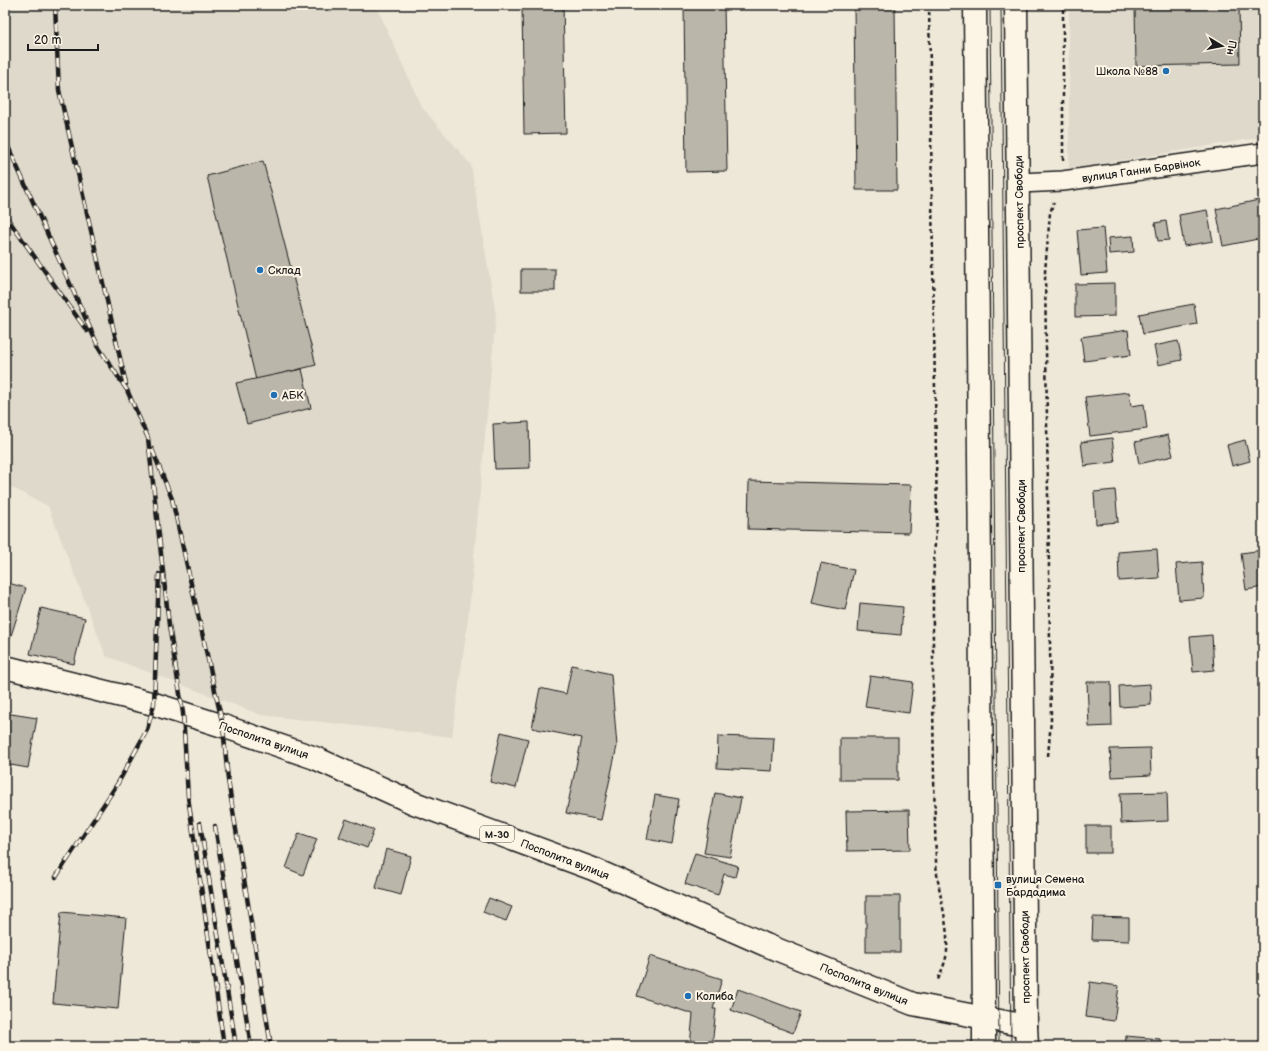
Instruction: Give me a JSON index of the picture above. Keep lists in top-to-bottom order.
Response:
{
  "streets": {
    "main road": ["проспект Свободи", "Посполита вулиця", "М-30"],
    "street": ["вулиця Ганни Барвінок"]
  },
  "crossings": [
    ["вулиця Ганни Барвінок", "проспект Свободи"],
    ["проспект Свободи", "М-30"],
    ["Посполита вулиця", "М-30"]
  ],
  "places": {
    "other": [
      "Школа №88",
      "Склад",
      "АБК",
      "Колиба"
    ],
    "transit": ["вулиця Семена Бардадима"]
  },
  "scale_bar": "20 m",
  "north": "right"
}
